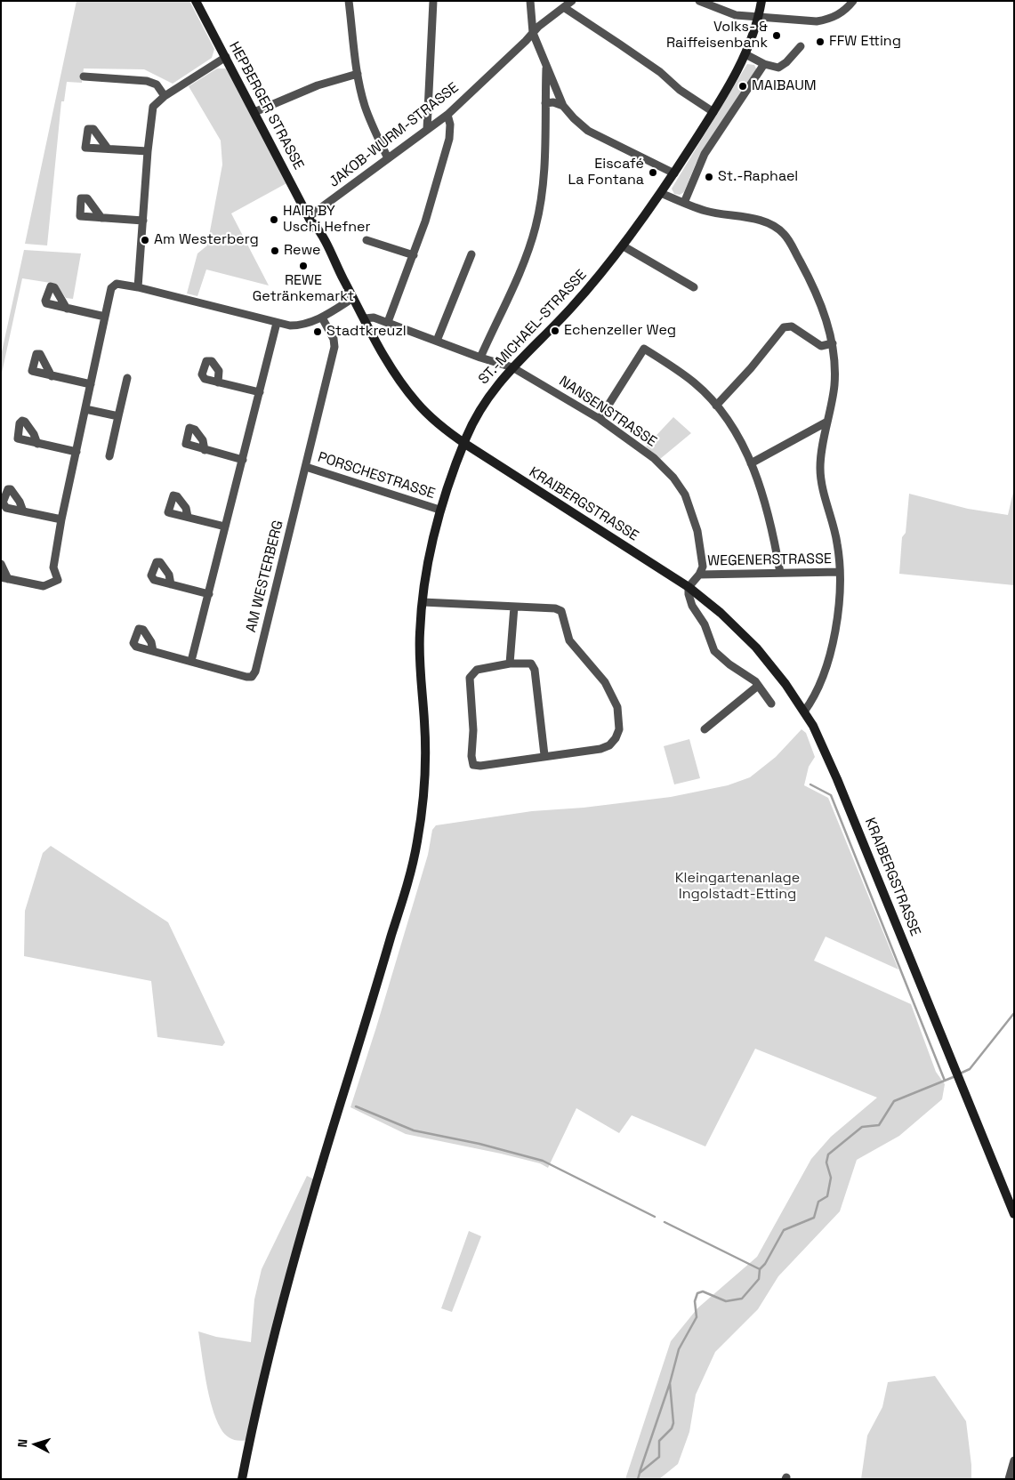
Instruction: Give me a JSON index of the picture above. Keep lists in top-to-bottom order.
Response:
{
  "streets": {
    "street": [
      "HEPBERGER STRASSE",
      "JAKOB-WURM-STRASSE",
      "ST.-MICHAEL-STRASSE",
      "NANSENSTRASSE",
      "PORSCHESTRASSE",
      "KRAIBERGSTRASSE",
      "WEGENERSTRASSE",
      "AM WESTERBERG"
    ]
  },
  "crossings": [
    ["HEPBERGER STRASSE", "JAKOB-WURM-STRASSE"],
    ["HEPBERGER STRASSE", "ST.-MICHAEL-STRASSE"],
    ["HEPBERGER STRASSE", "KRAIBERGSTRASSE"],
    ["ST.-MICHAEL-STRASSE", "NANSENSTRASSE"],
    ["ST.-MICHAEL-STRASSE", "PORSCHESTRASSE"],
    ["ST.-MICHAEL-STRASSE", "KRAIBERGSTRASSE"],
    ["NANSENSTRASSE", "WEGENERSTRASSE"],
    ["PORSCHESTRASSE", "AM WESTERBERG"]
  ],
  "parks": ["Kleingartenanlage Ingolstadt-Etting"],
  "places": [
    "Volks- & Raiffeisenbank",
    "FFW Etting",
    "MAIBAUM",
    "Eiscafé La Fontana",
    "St.-Raphael",
    "HAIR BY Uschi Hefner",
    "Am Westerberg",
    "Rewe",
    "REWE Getränkemarkt",
    "Echenzeller Weg",
    "Stadtkreuzl"
  ],
  "north": "left"
}
